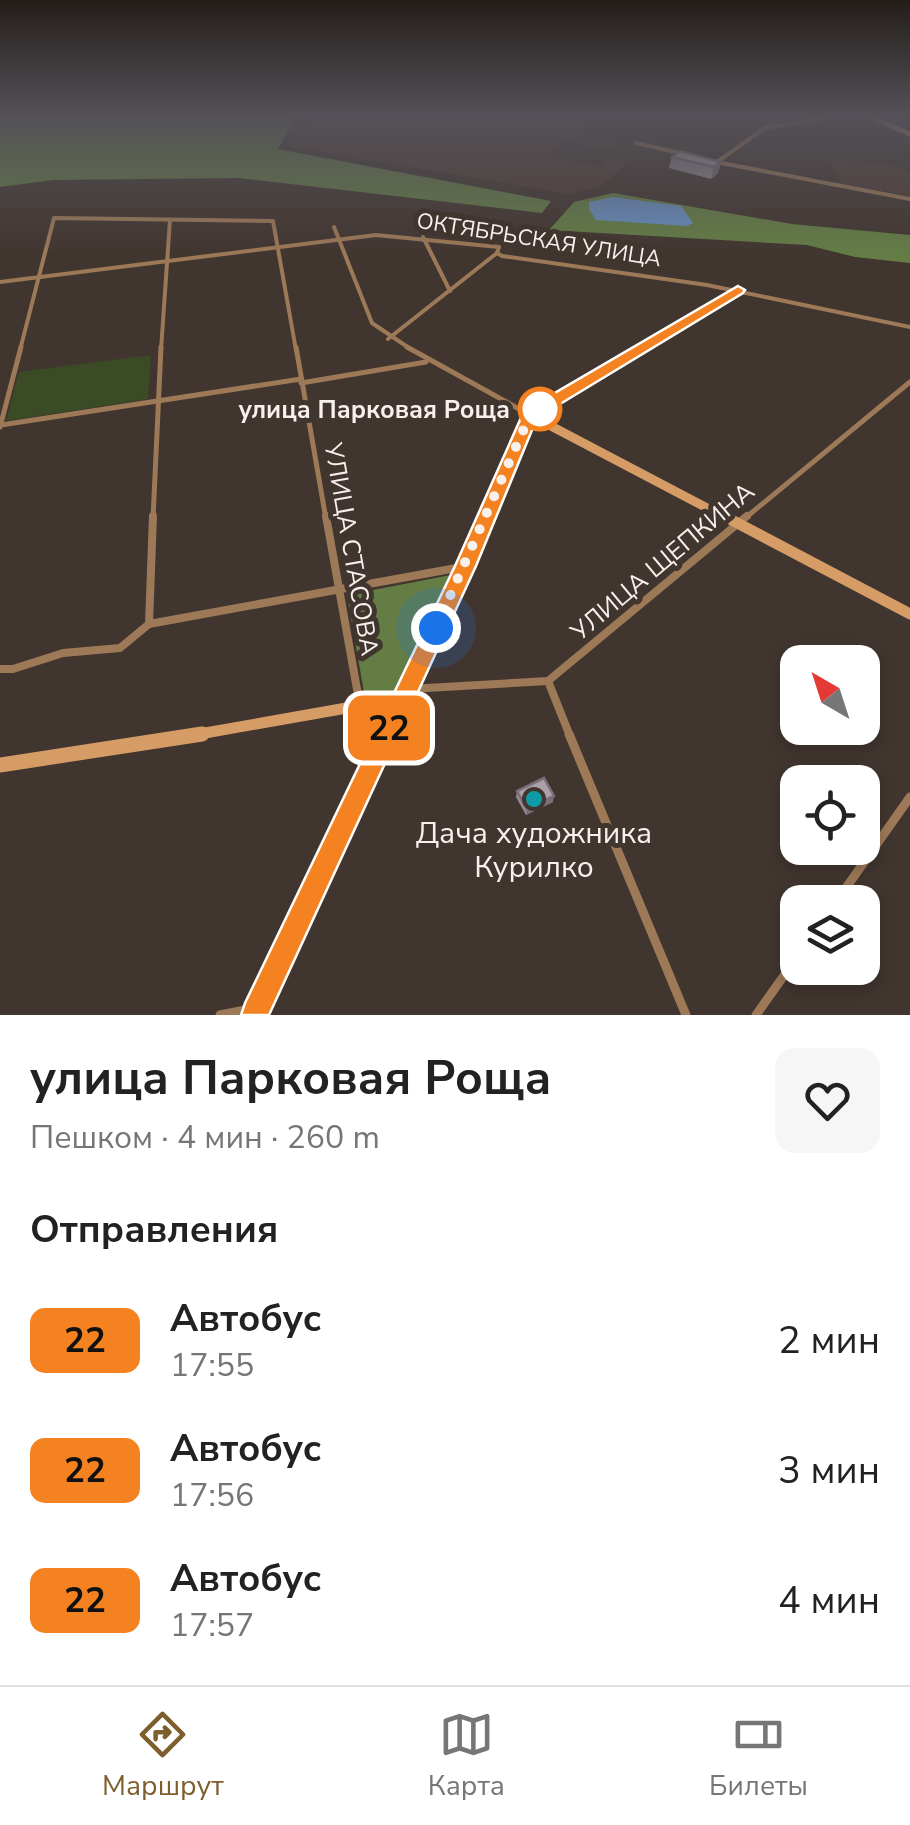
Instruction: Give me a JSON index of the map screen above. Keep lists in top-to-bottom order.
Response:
{
  "streets": {
    "street": ["ОКТЯБРЬСКАЯ УЛИЦА", "УЛИЦА СТАСОВА", "УЛИЦА ЩЕПКИНА"]
  },
  "crossings": [
    ["ОКТЯБРЬСКАЯ УЛИЦА", "УЛИЦА СТАСОВА"]
  ],
  "places": ["улица Парковая Роща", "Дача художника Курилко"],
  "lines": ["bus line 22"],
  "north": "top left",
  "page": {
    "on_map": "22",
    "heading": [
      ["улица Парковая Роща", "Пешком · 4 мин · 260 m"],
      "Отправления"
    ],
    "list": [
      {
        "mark": "22",
        "name": "Автобус",
        "note": "17:55",
        "value": "2 мин"
      },
      {
        "mark": "22",
        "name": "Автобус",
        "note": "17:56",
        "value": "3 мин"
      },
      {
        "mark": "22",
        "name": "Автобус",
        "note": "17:57",
        "value": "4 мин"
      }
    ],
    "tabs": ["Маршрут", "Карта", "Билеты"]
  }
}
